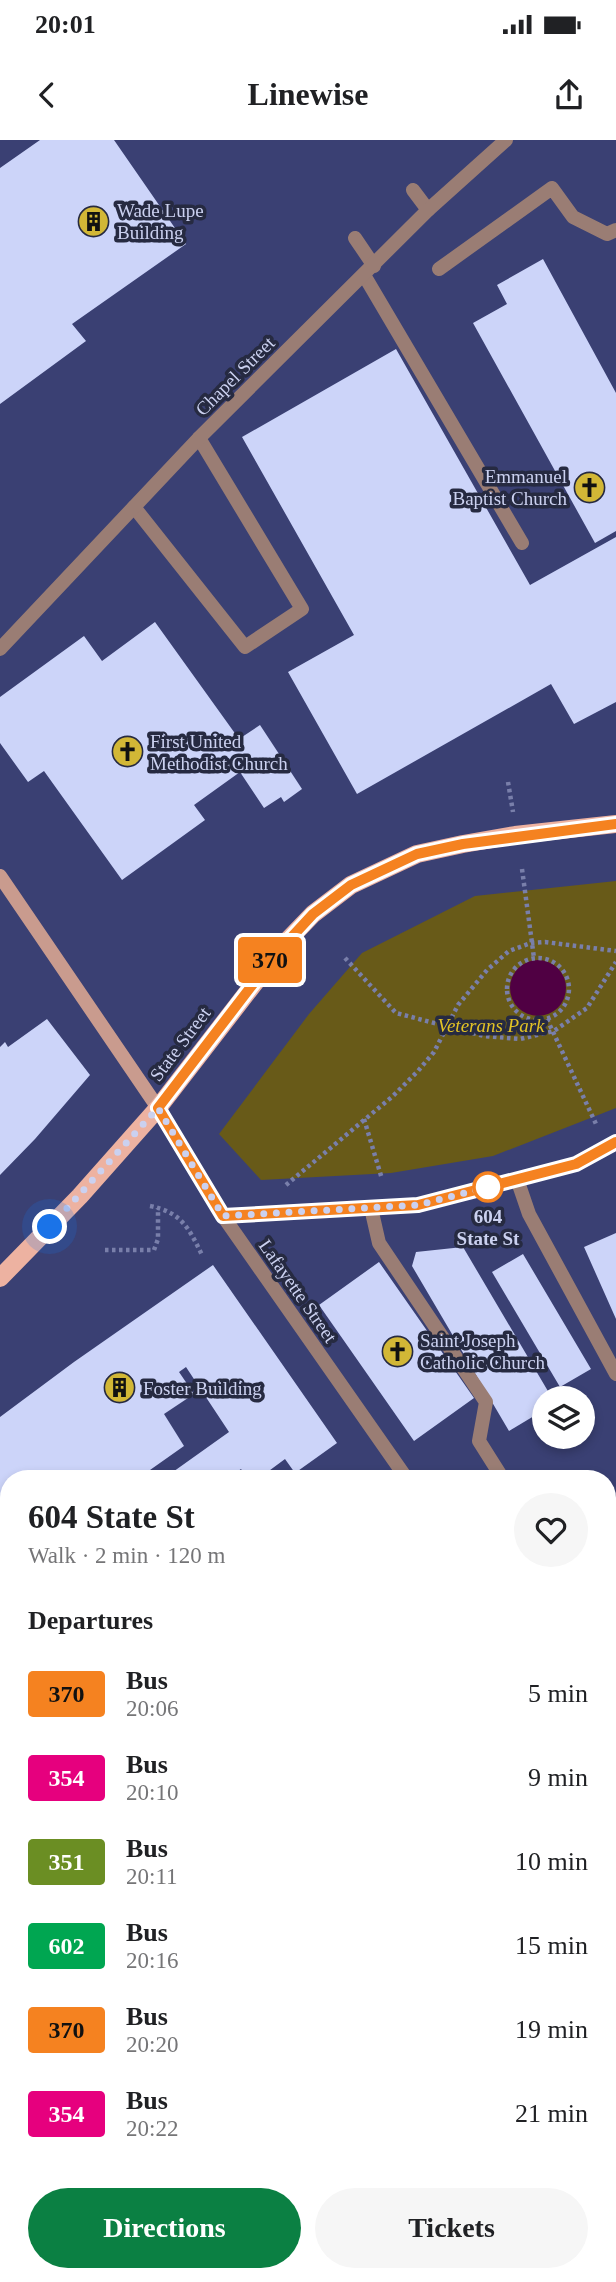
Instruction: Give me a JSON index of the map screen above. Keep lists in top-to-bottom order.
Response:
{
  "streets": {
    "main road": ["State Street"],
    "street": ["Chapel Street", "Lafayette Street"]
  },
  "crossings": [
    ["State Street", "Lafayette Street"]
  ],
  "parks": ["Veterans Park"],
  "places": {
    "building": ["Wade Lupe Building", "Foster Building"],
    "church": ["Emmanuel Baptist Church", "First United Methodist Church", "Saint Joseph Catholic Church"],
    "other": ["604 State St"]
  },
  "lines": ["bus line 370"],
  "page": {
    "status": "20:01",
    "header": "Linewise",
    "on_map": "370",
    "heading": [
      ["604 State St", "Walk · 2 min · 120 m"],
      "Departures"
    ],
    "list": [
      {
        "mark": "370",
        "name": "Bus",
        "note": "20:06",
        "value": "5 min"
      },
      {
        "mark": "354",
        "name": "Bus",
        "note": "20:10",
        "value": "9 min"
      },
      {
        "mark": "351",
        "name": "Bus",
        "note": "20:11",
        "value": "10 min"
      },
      {
        "mark": "602",
        "name": "Bus",
        "note": "20:16",
        "value": "15 min"
      },
      {
        "mark": "370",
        "name": "Bus",
        "note": "20:20",
        "value": "19 min"
      },
      {
        "mark": "354",
        "name": "Bus",
        "note": "20:22",
        "value": "21 min"
      }
    ],
    "buttons": ["Directions", "Tickets"]
  }
}
